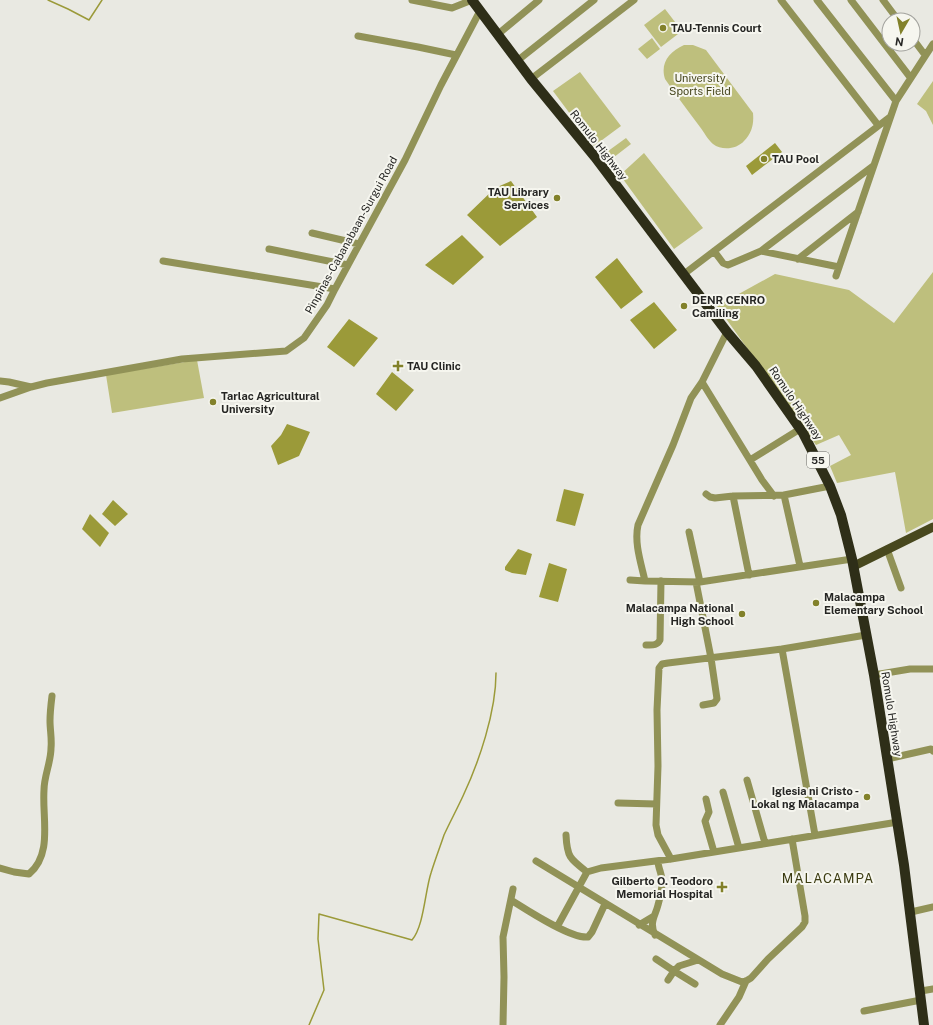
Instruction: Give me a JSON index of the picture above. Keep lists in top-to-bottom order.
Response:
{
  "streets": {
    "highway": ["Romulo Highway", "55"],
    "street": ["Pinpinas-Cabanabaan-Surgui Road"]
  },
  "crossings": [
    ["Romulo Highway", "Pinpinas-Cabanabaan-Surgui Road"]
  ],
  "districts": ["MALACAMPA"],
  "parks": ["University Sports Field"],
  "places": {
    "other": [
      "TAU-Tennis Court",
      "TAU Pool",
      "TAU Library Services",
      "DENR CENRO Camiling",
      "Tarlac Agricultural University",
      "Malacampa Elementary School",
      "Malacampa National High School",
      "Iglesia ni Cristo - Lokal ng Malacampa"
    ],
    "health": ["TAU Clinic", "Gilberto O. Teodoro Memorial Hospital"]
  },
  "north": "bottom"
}
